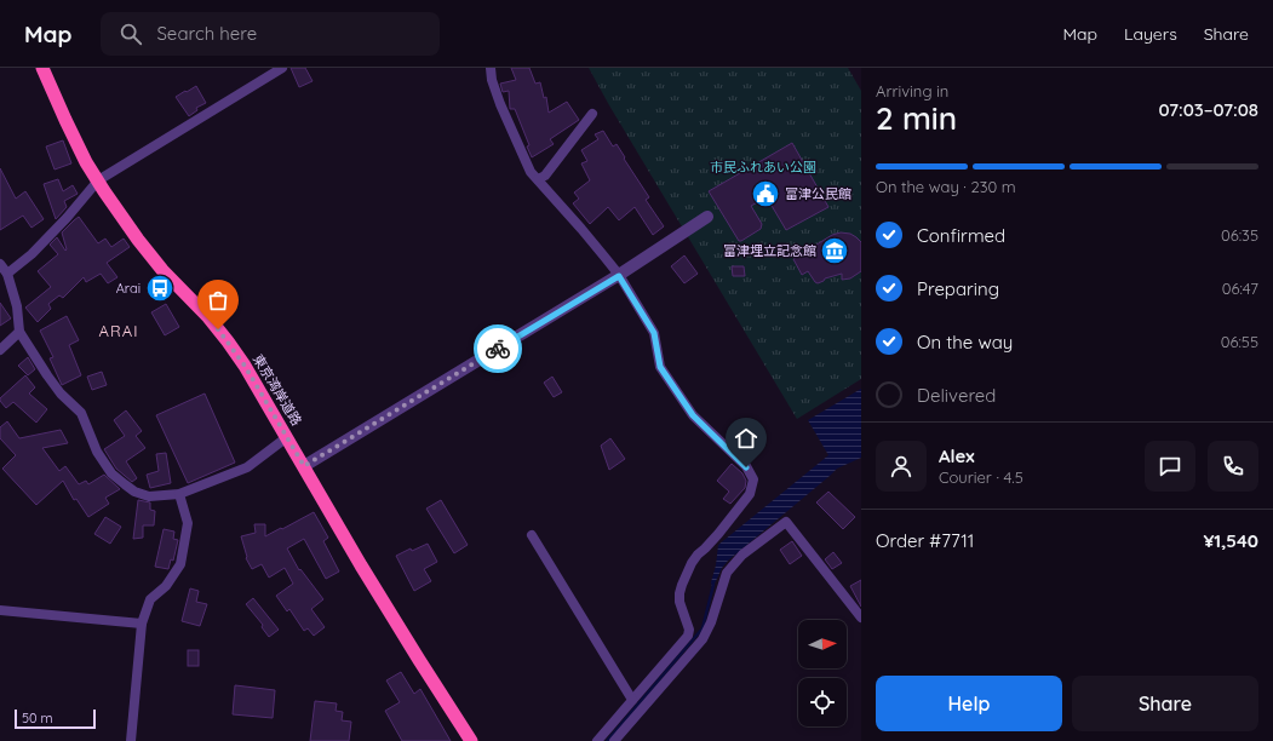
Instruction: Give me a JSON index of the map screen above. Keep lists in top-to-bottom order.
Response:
{
  "streets": {
    "highway": ["東京湾岸道路"]
  },
  "districts": ["ARAI"],
  "parks": ["市民ふれあい公園"],
  "places": {
    "public building": ["富津公民館"],
    "museum": ["富津埋立記念館"],
    "bus stop": ["Arai"]
  },
  "scale_bar": "50 m",
  "north": "right",
  "page": {
    "header": "Map",
    "search": "Search here",
    "nav": ["Map", "Layers", "Share"],
    "heading": ["2 min", "Arriving in", "07:03–07:08"],
    "panel": [
      "Alex",
      "Courier · 4.5",
      "Order #7711",
      "¥1,540"
    ],
    "bar": "On the way · 230 m",
    "list": [
      ["Confirmed", "06:35"],
      ["Preparing", "06:47"],
      ["On the way", "06:55"],
      "Delivered"
    ],
    "buttons": ["Help", "Share"],
    "scale": "50 m"
  }
}
